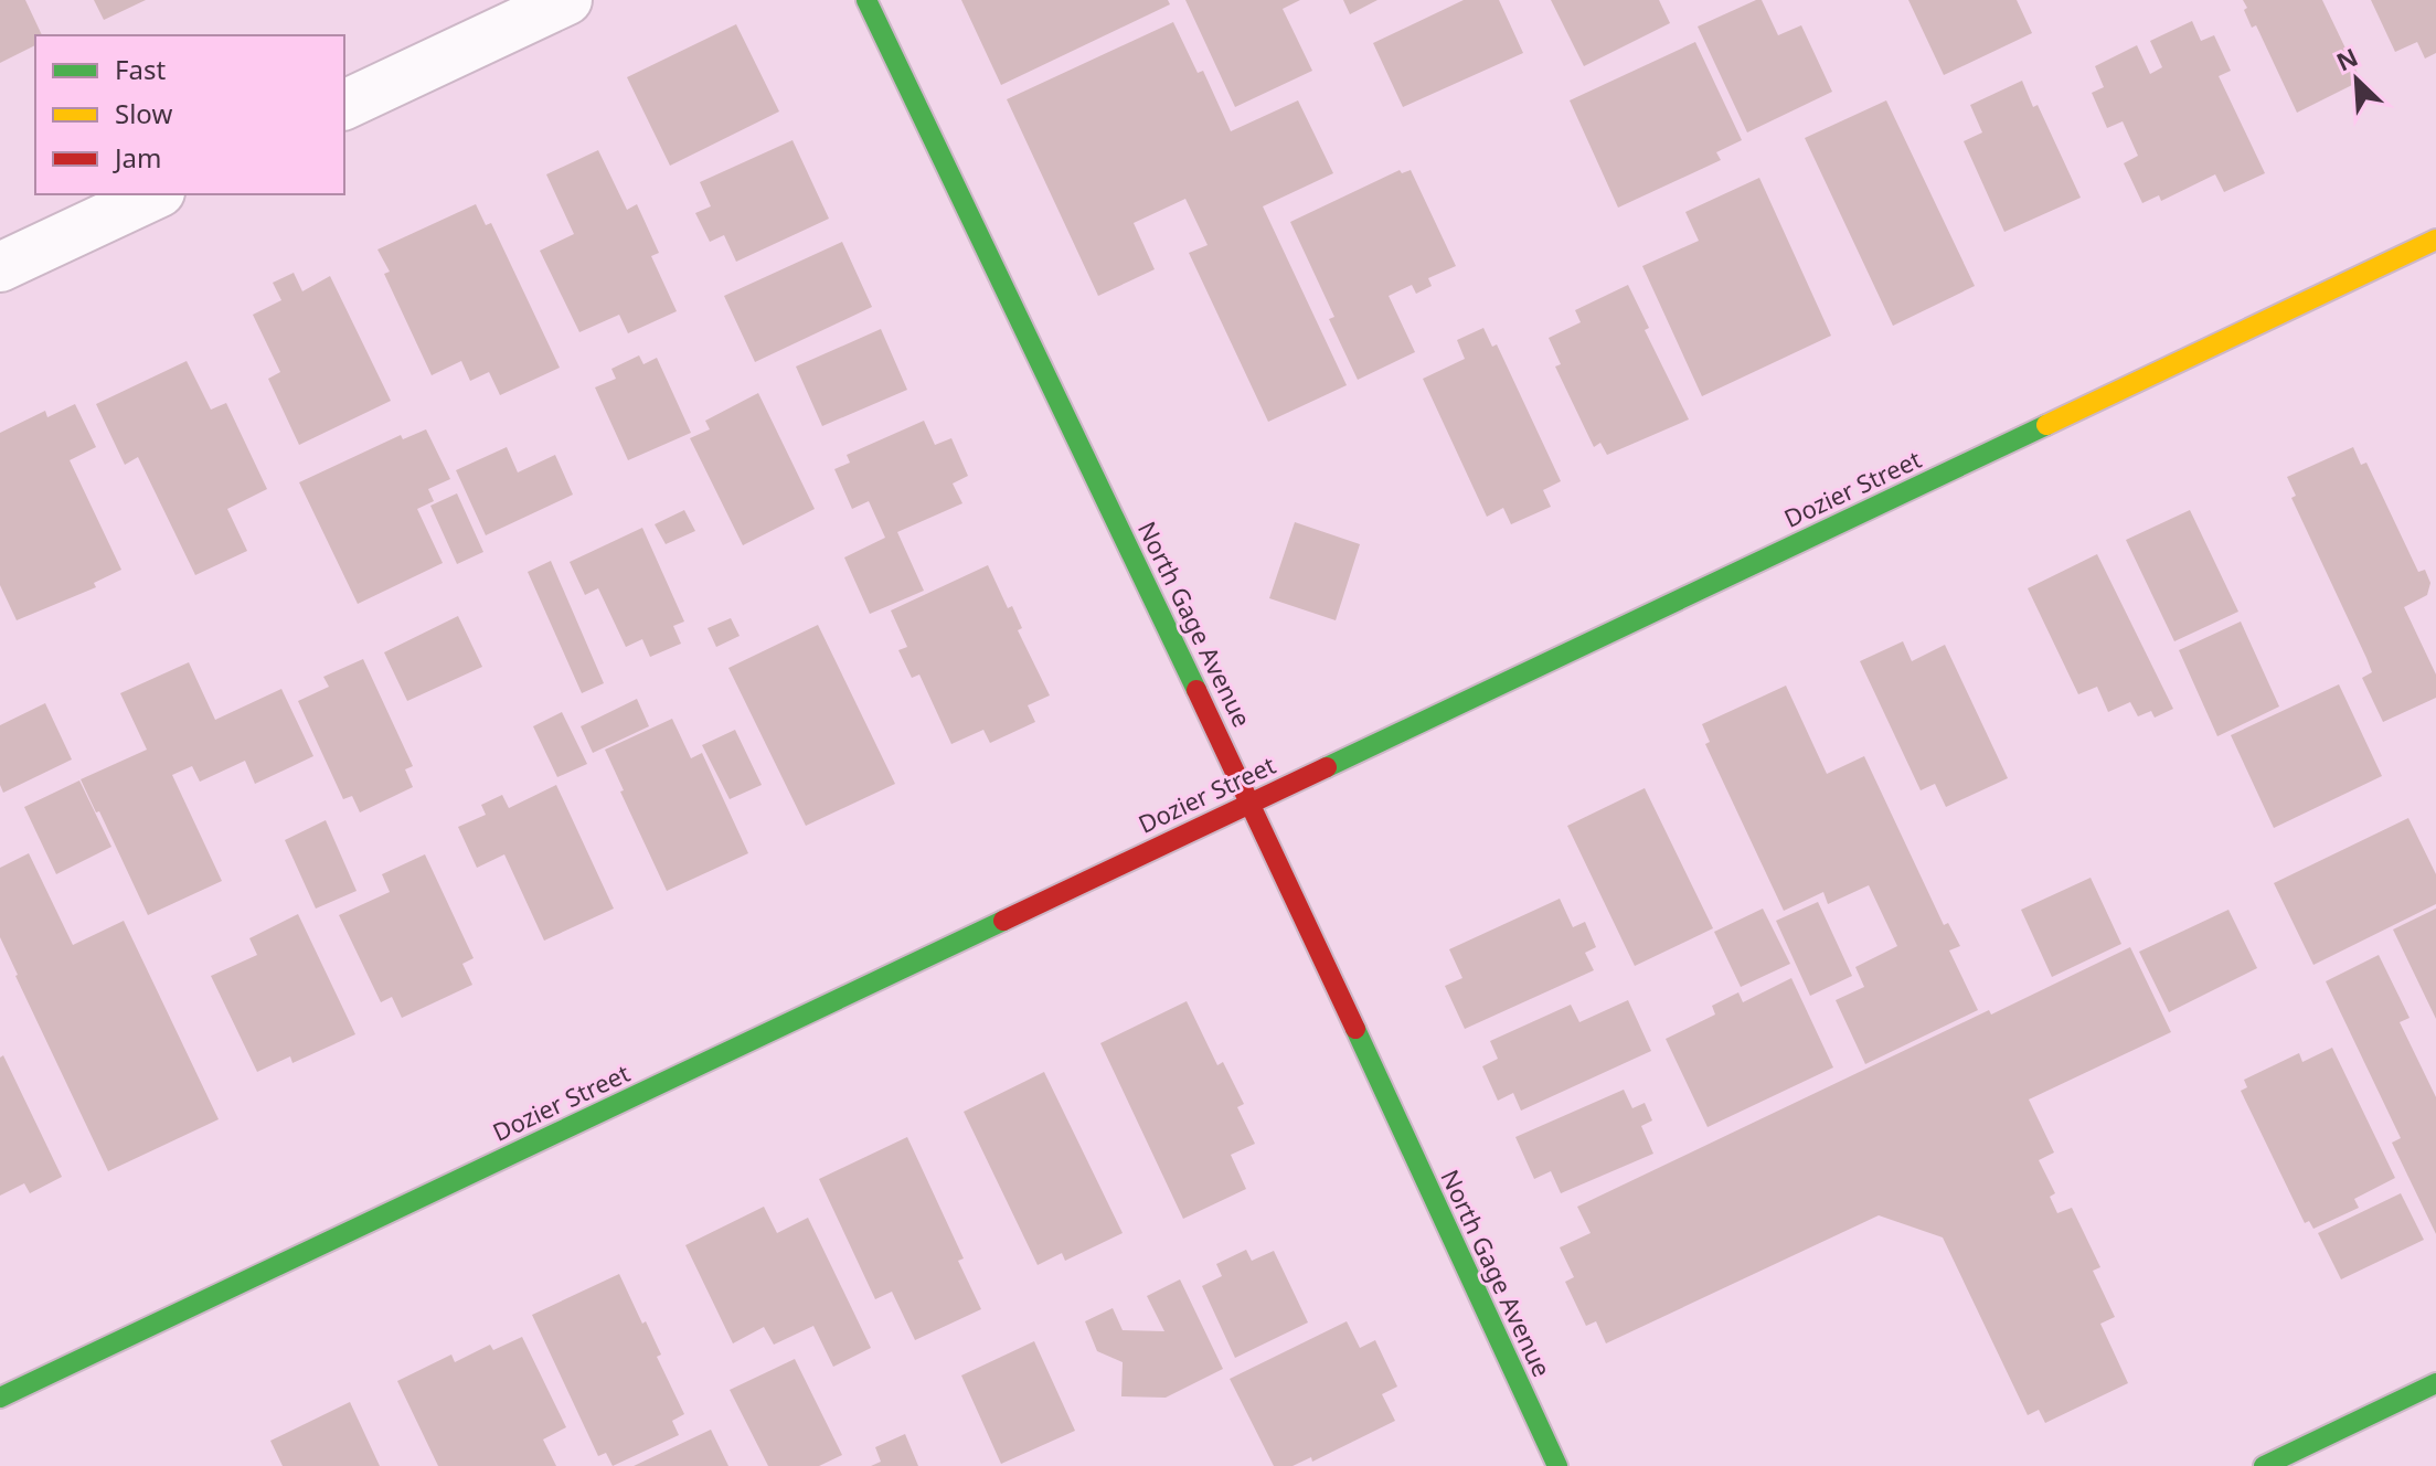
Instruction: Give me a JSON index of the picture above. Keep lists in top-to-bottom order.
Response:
{
  "streets": {
    "street": ["Dozier Street", "North Gage Avenue"]
  },
  "crossings": [
    ["Dozier Street", "North Gage Avenue"]
  ],
  "legend": ["Fast", "Slow", "Jam"],
  "north": "top left"
}
